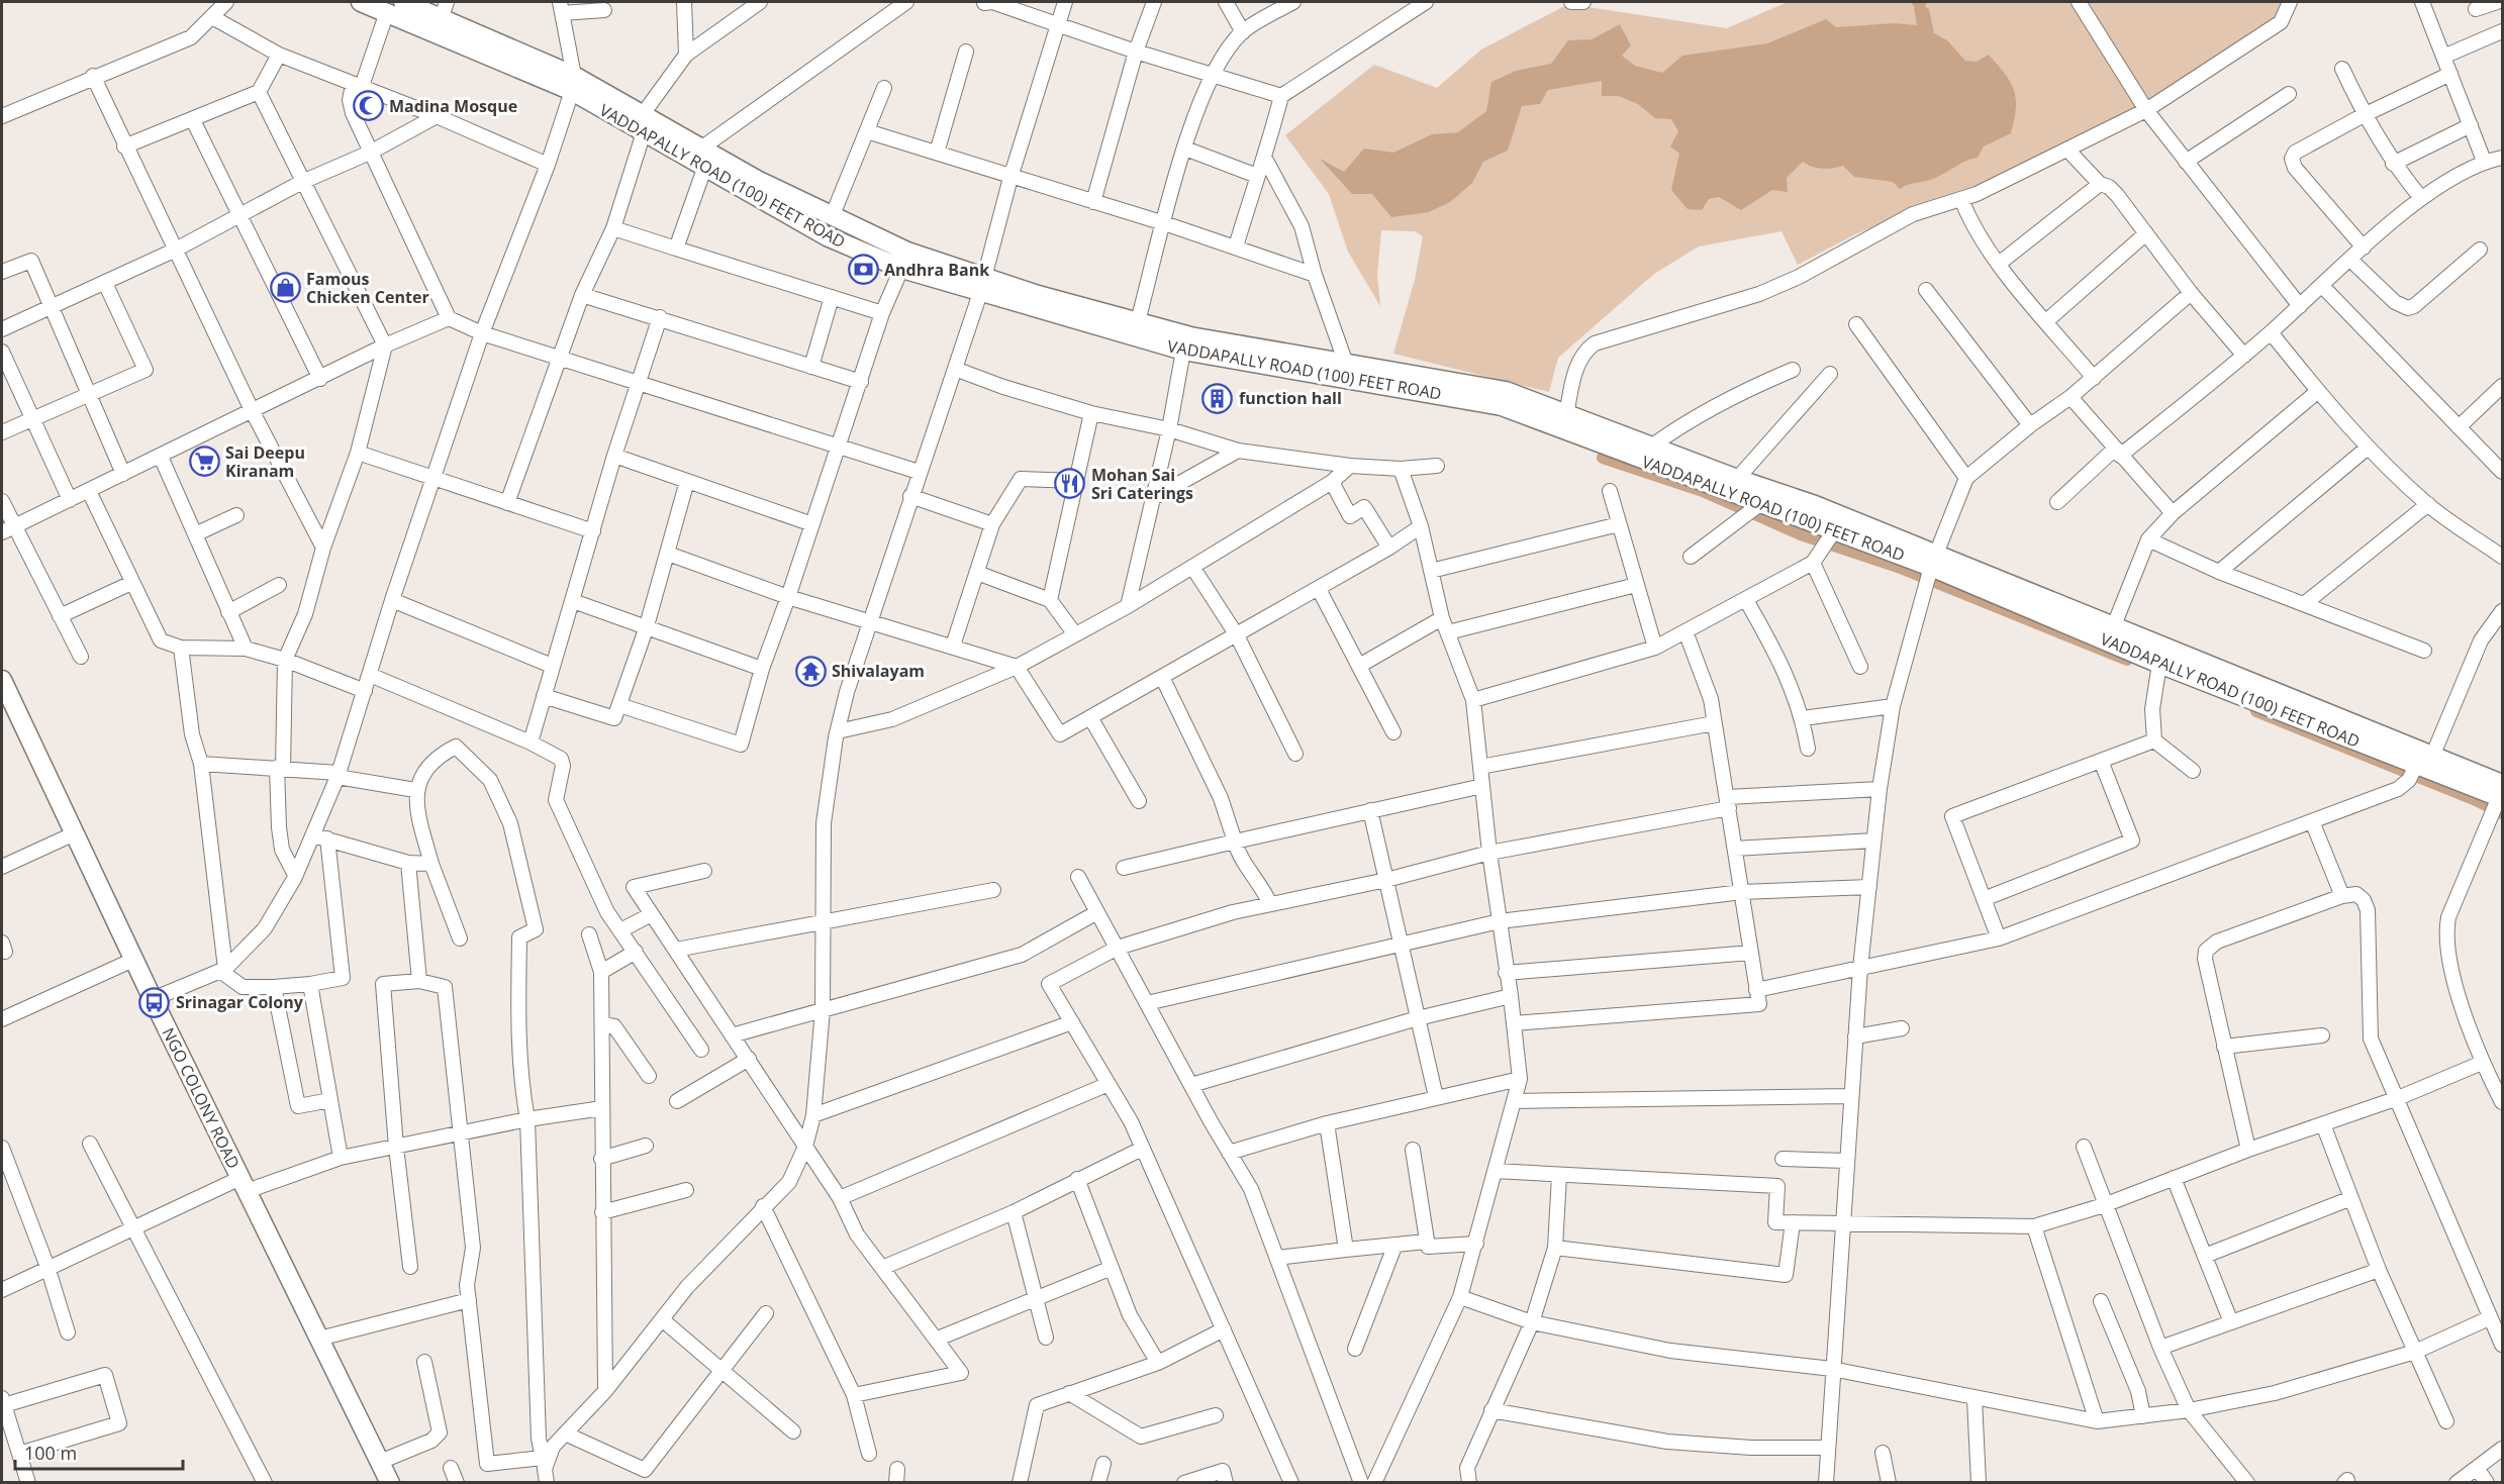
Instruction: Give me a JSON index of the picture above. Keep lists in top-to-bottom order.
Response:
{
  "streets": {
    "main road": ["VADDAPALLY ROAD (100) FEET ROAD", "NGO COLONY ROAD"]
  },
  "places": {
    "mosque": ["Madina Mosque"],
    "bank": ["Andhra Bank"],
    "shop": ["Famous Chicken Center"],
    "building": ["function hall"],
    "supermarket": ["Sai Deepu Kiranam"],
    "restaurant": ["Mohan Sai Sri Caterings"],
    "temple": ["Shivalayam"],
    "bus stop": ["Srinagar Colony"]
  },
  "scale_bar": "100 m"
}
